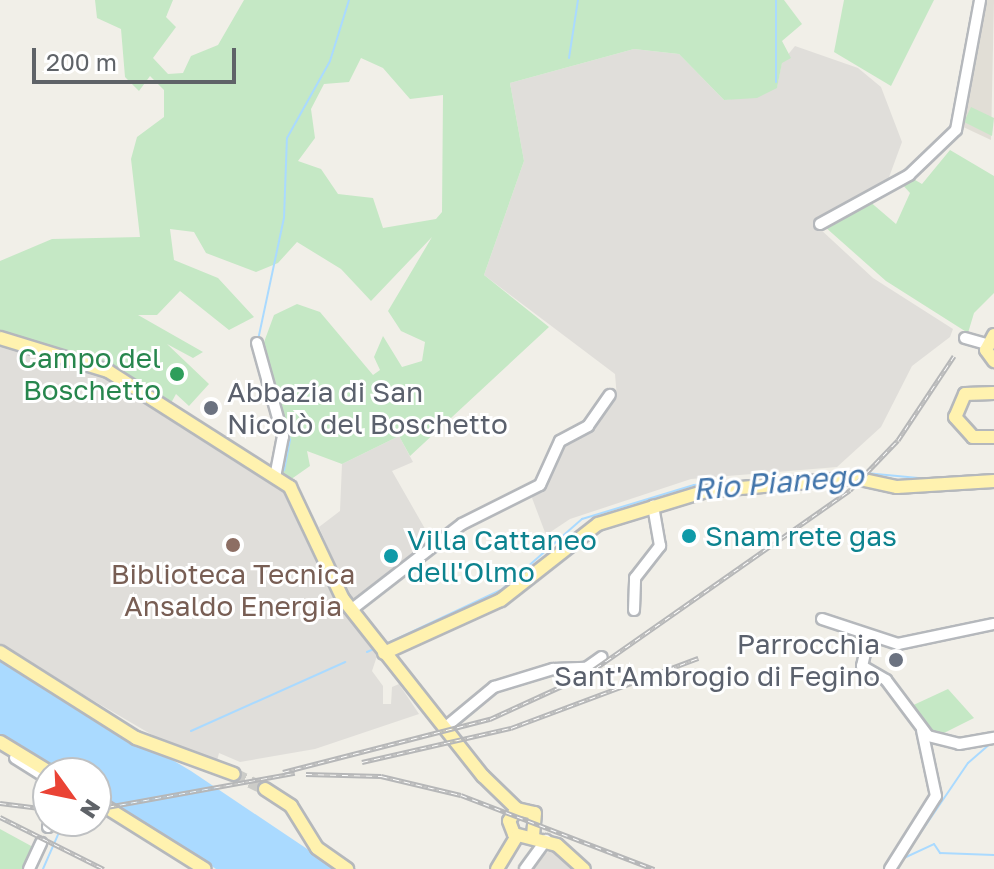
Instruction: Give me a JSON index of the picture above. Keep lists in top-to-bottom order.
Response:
{
  "water": ["Rio Pianego"],
  "places": [
    "Campo del Boschetto",
    "Abbazia di San Nicolò del Boschetto",
    "Snam rete gas",
    "Biblioteca Tecnica Ansaldo Energia",
    "Villa Cattaneo dell'Olmo",
    "Parrocchia Sant'Ambrogio di Fegino"
  ],
  "scale_bar": "200 m",
  "north": "bottom right"
}
